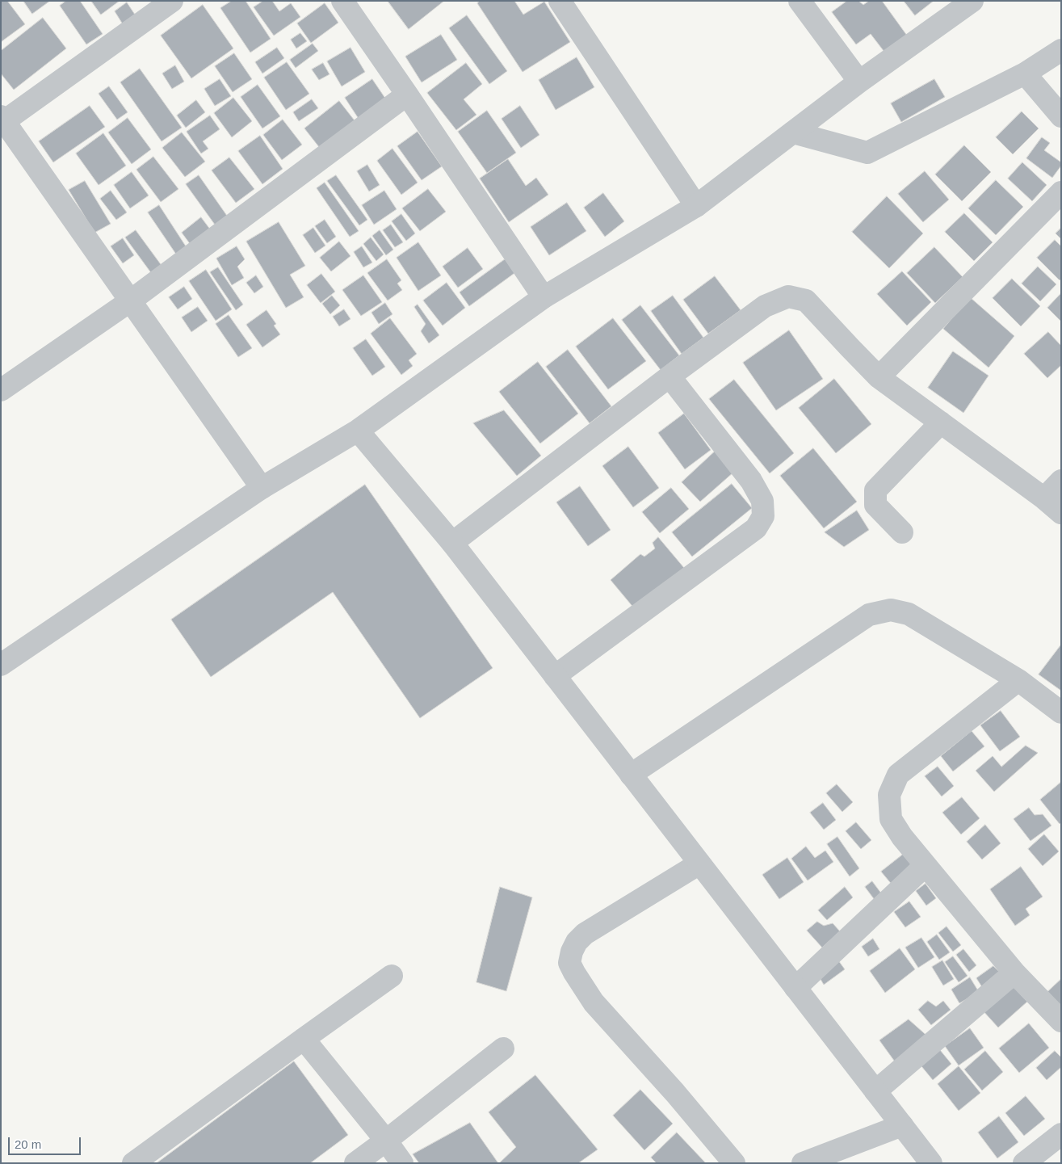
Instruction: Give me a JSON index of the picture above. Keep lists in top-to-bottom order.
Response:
{
  "scale_bar": "20 m"
}
